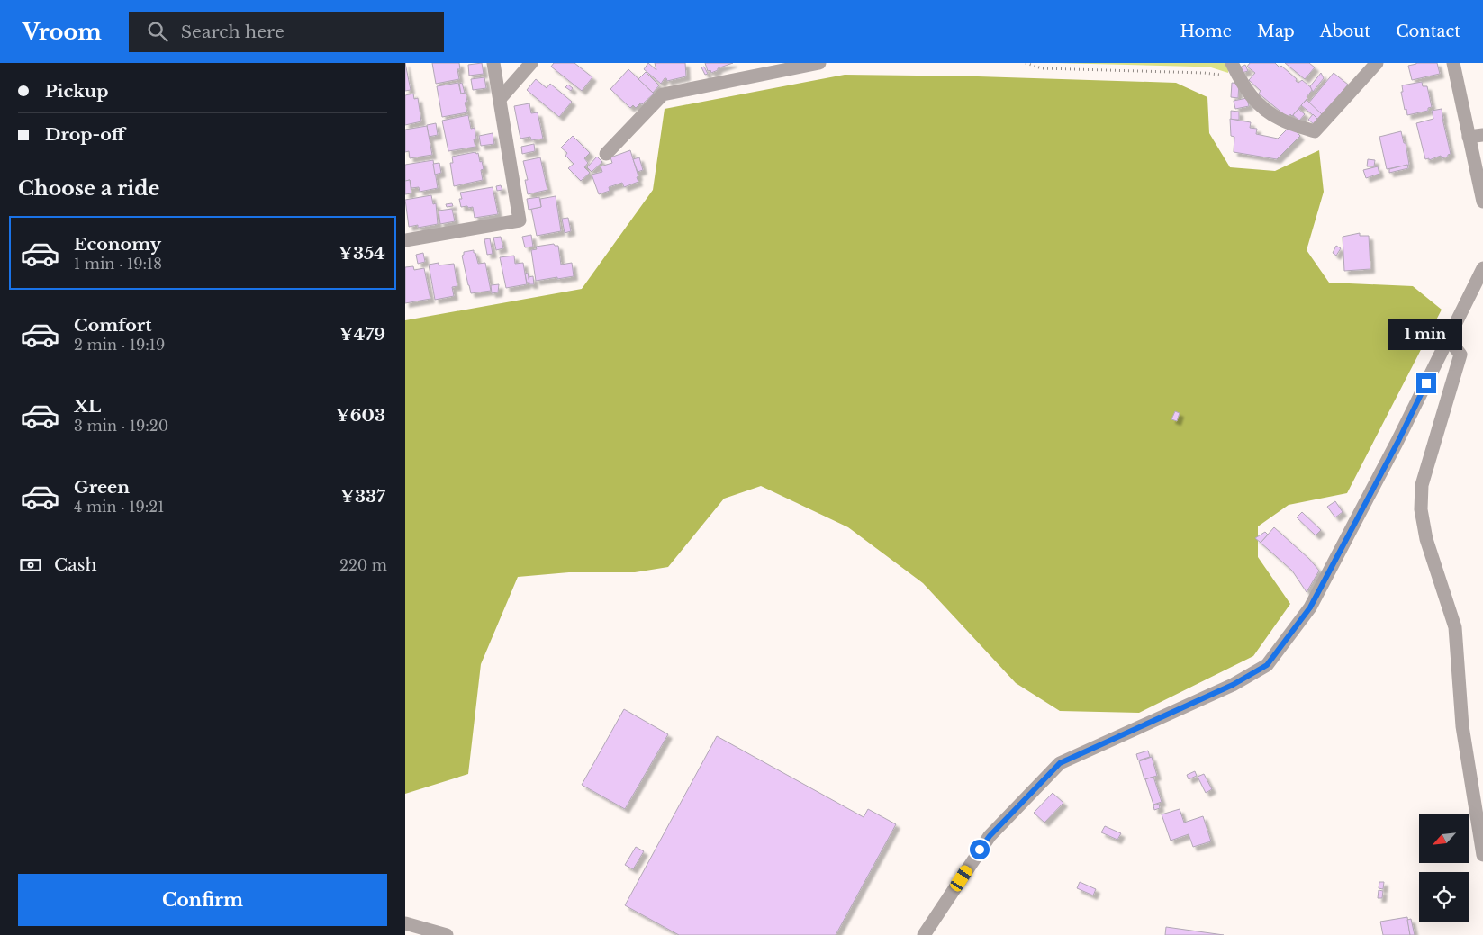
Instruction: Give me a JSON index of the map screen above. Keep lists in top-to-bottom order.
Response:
{
  "north": "bottom left",
  "page": {
    "header": "Vroom",
    "search": "Search here",
    "nav": [
      "Home",
      "Map",
      "About",
      "Contact"
    ],
    "banner": ["Pickup", "Drop-off"],
    "heading": "Choose a ride",
    "list": [
      {
        "name": "Economy",
        "note": "1 min · 19:18",
        "value": "¥354"
      },
      {
        "name": "Comfort",
        "note": "2 min · 19:19",
        "value": "¥479"
      },
      {
        "name": "XL",
        "note": "3 min · 19:20",
        "value": "¥603"
      },
      {
        "name": "Green",
        "note": "4 min · 19:21",
        "value": "¥337"
      }
    ],
    "bubble": "1 min",
    "pay": ["Cash", "220 m"],
    "buttons": "Confirm"
  }
}
